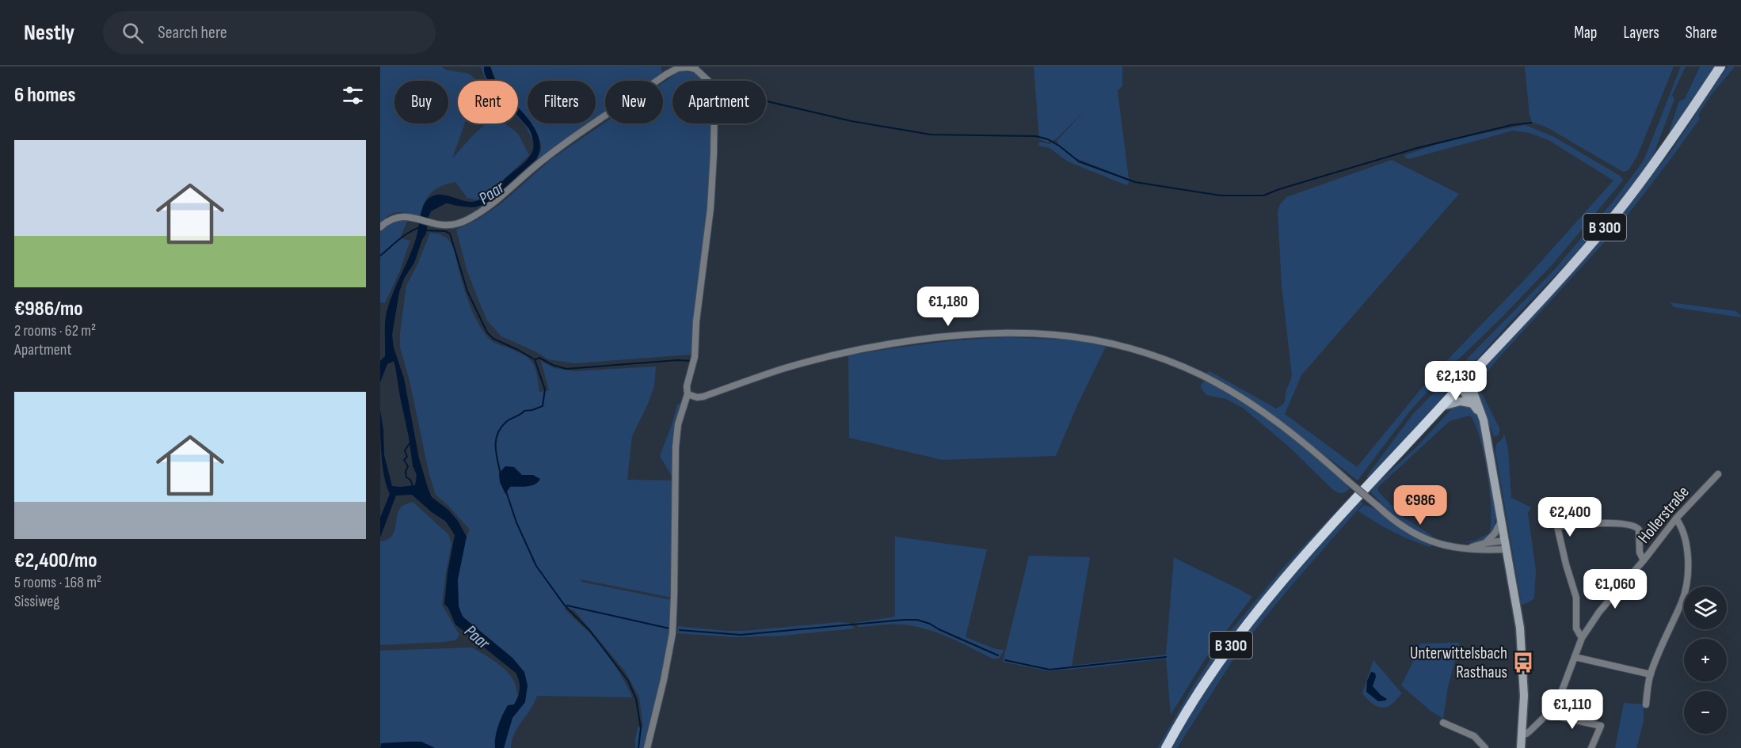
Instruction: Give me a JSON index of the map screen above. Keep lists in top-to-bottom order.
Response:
{
  "streets": {
    "highway": ["B 300"],
    "street": ["Hollerstraße"]
  },
  "water": ["Paar"],
  "places": {
    "bus stop": ["Unterwittelsbach Rasthaus"]
  },
  "page": {
    "header": "Nestly",
    "search": "Search here",
    "nav": ["Map", "Layers", "Share"],
    "heading": "6 homes",
    "chip": [
      "Buy",
      "Rent",
      "Filters",
      "New",
      "Apartment"
    ],
    "list": [
      {
        "name": "€986/mo",
        "note": "2 rooms · 62 m² · Apartment"
      },
      {
        "name": "€2,400/mo",
        "note": "5 rooms · 168 m² · Sissiweg"
      }
    ],
    "price": [
      "€1,180",
      "€2,130",
      "€986",
      "€2,400",
      "€1,060",
      "€1,110"
    ],
    "map_buttons": ["+", "−"]
  }
}
